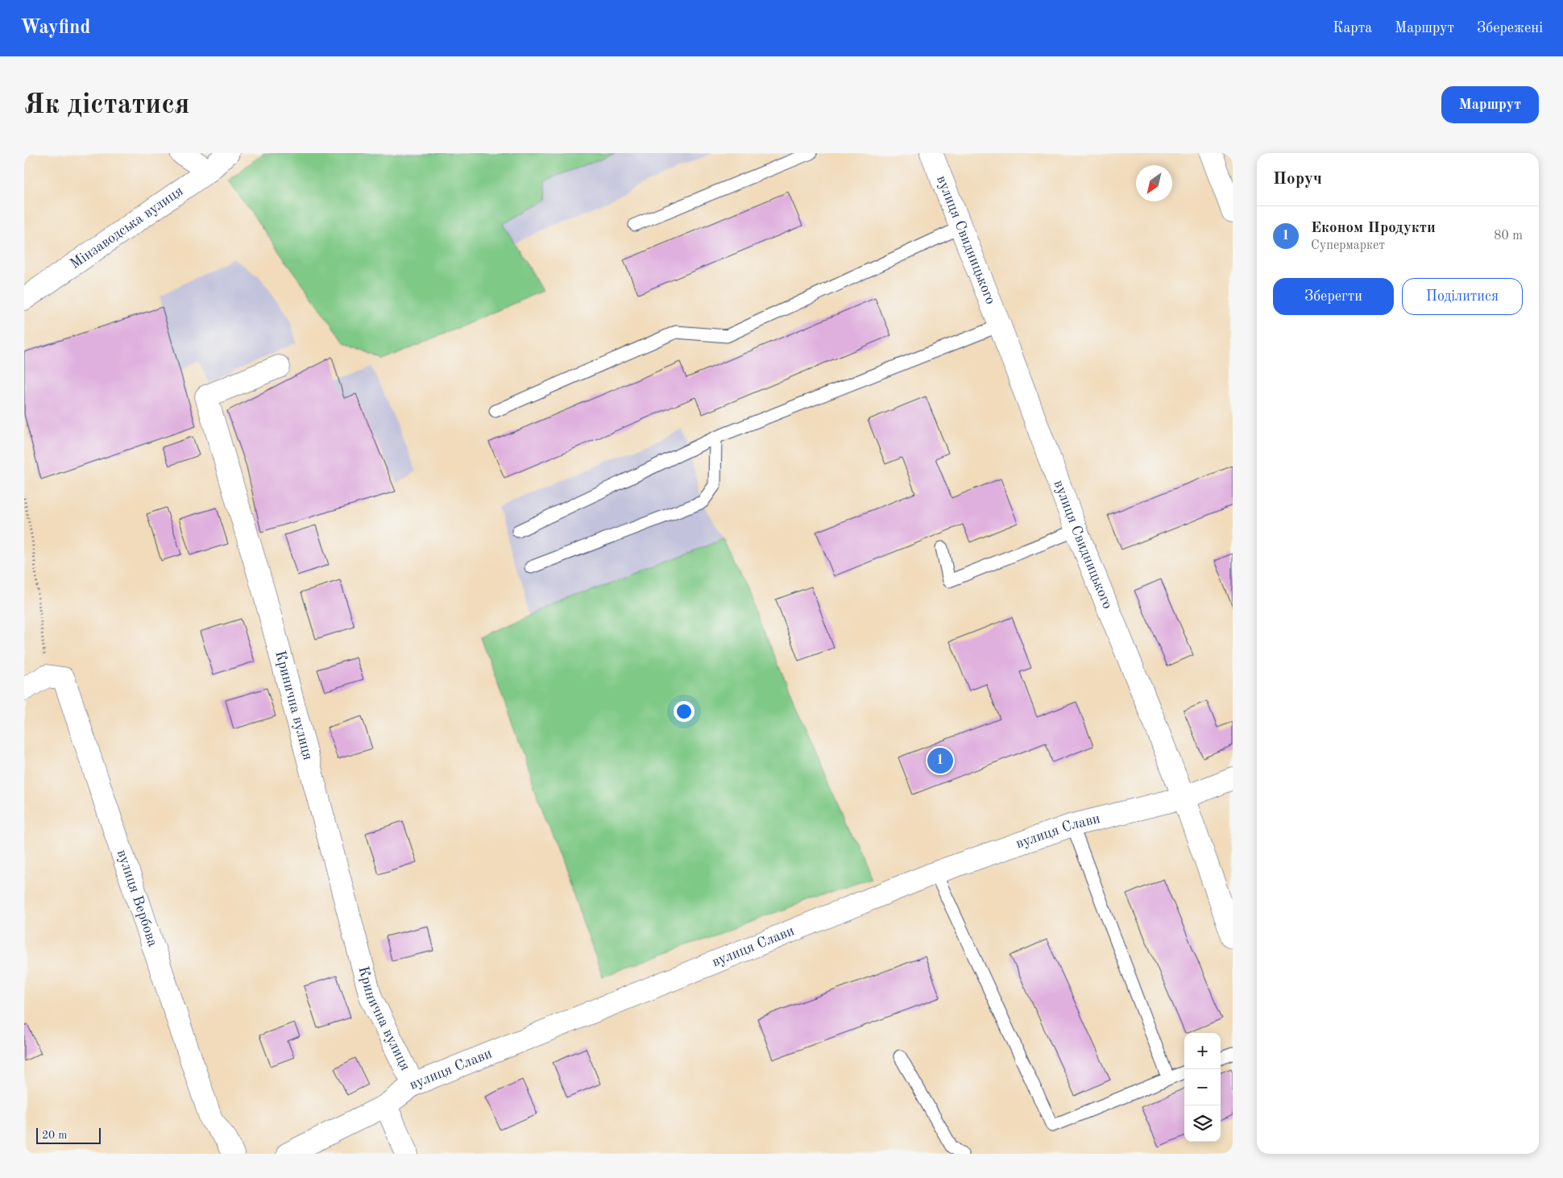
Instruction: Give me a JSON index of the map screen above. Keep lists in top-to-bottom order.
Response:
{
  "streets": {
    "street": [
      "Мінзаводська вулиця",
      "вулиця Свидницького",
      "Кринична вулиця",
      "вулиця Слави",
      "вулиця Вербова"
    ]
  },
  "crossings": [
    ["вулиця Свидницького", "вулиця Слави"],
    ["Кринична вулиця", "вулиця Слави"]
  ],
  "scale_bar": "20 m",
  "north": "bottom left",
  "page": {
    "header": "Wayfind",
    "nav": ["Карта", "Маршрут", "Збережені"],
    "buttons": [
      "Маршрут",
      ["Зберегти", "Поділитися"]
    ],
    "title": "Як дістатися",
    "heading": "Поруч",
    "list": [
      {
        "mark": "1",
        "name": "Економ Продукти",
        "note": "Супермаркет",
        "value": "80 m"
      }
    ],
    "pins": "1",
    "map_buttons": ["+", "−"],
    "scale": "20 m"
  }
}
